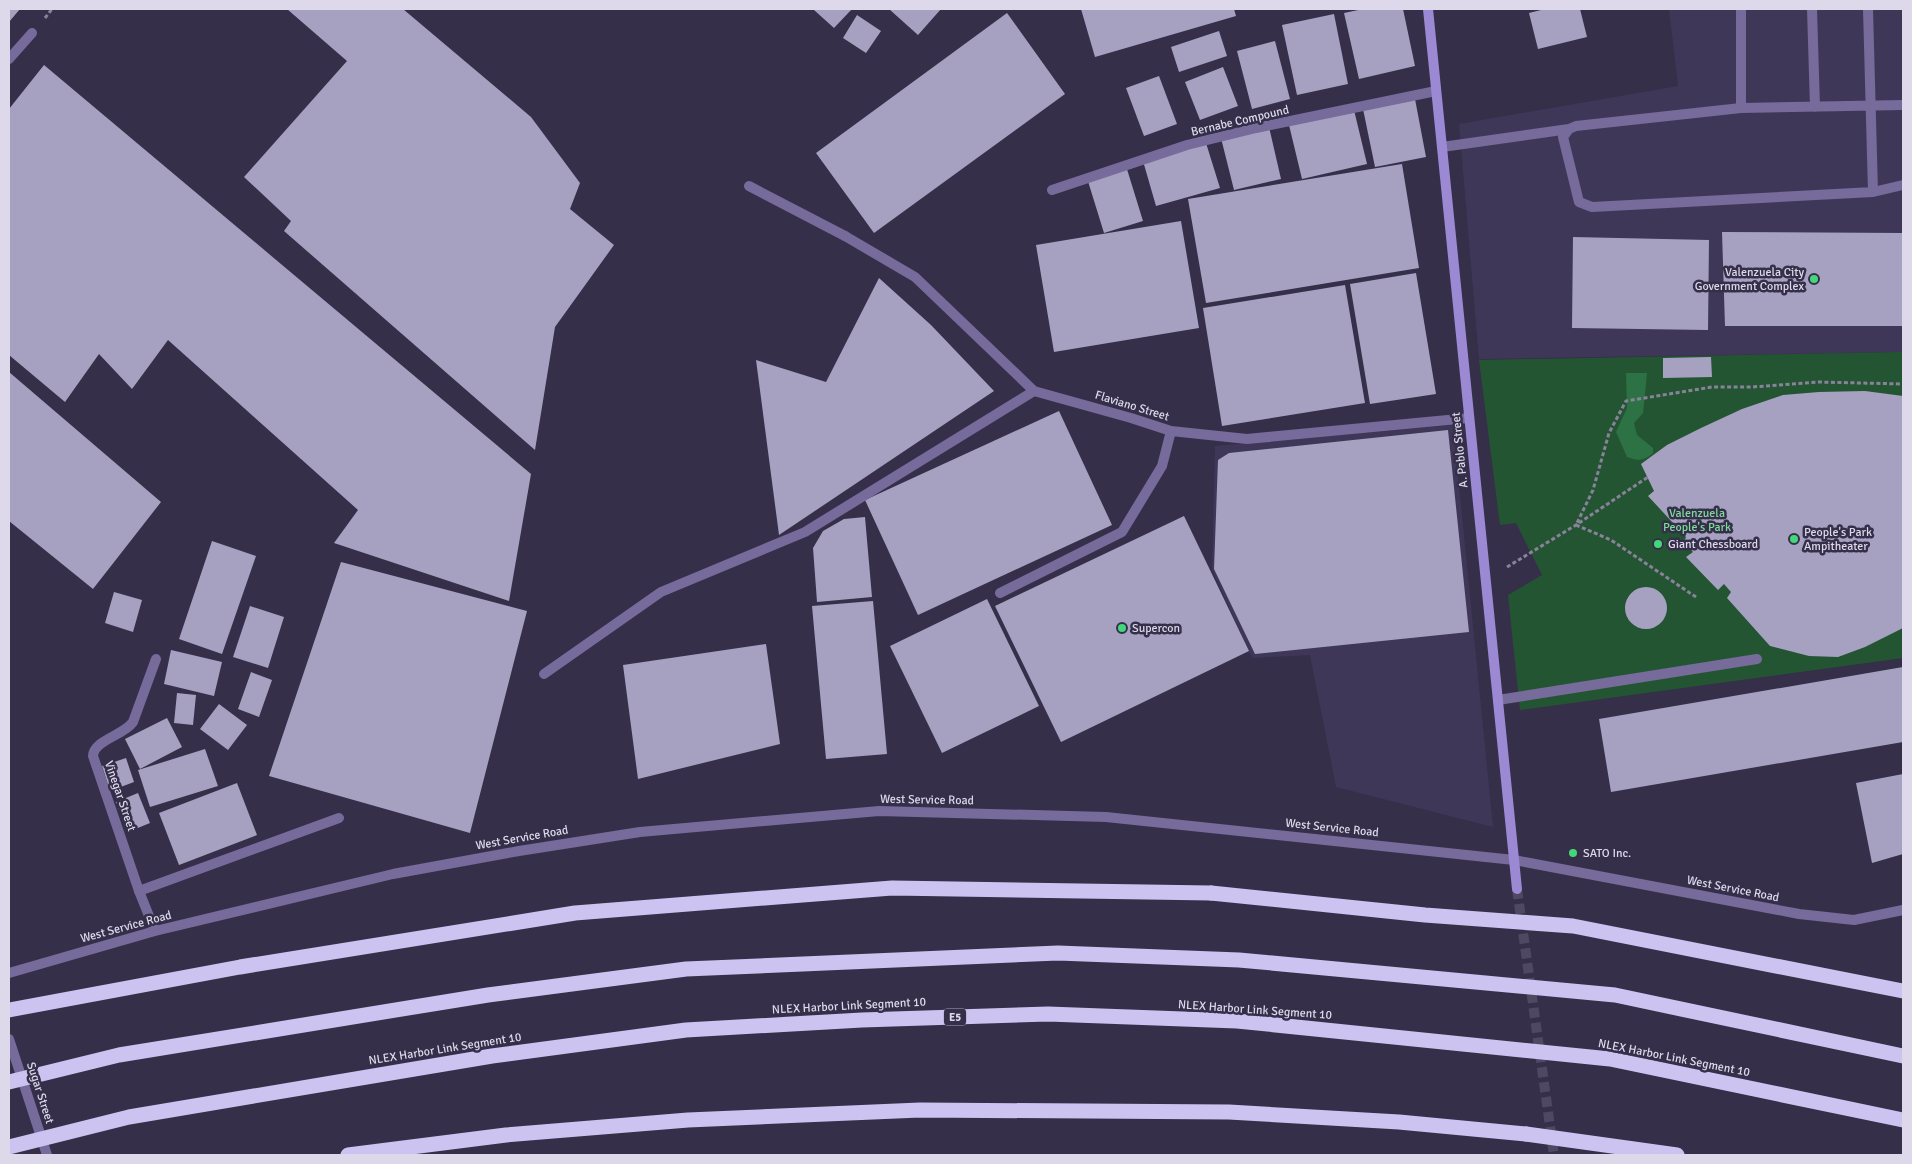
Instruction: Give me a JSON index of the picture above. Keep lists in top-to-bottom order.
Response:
{
  "streets": {
    "highway": ["NLEX Harbor Link Segment 10", "E5"],
    "street": [
      "Bernabe Compound",
      "Flaviano Street",
      "A. Pablo Street",
      "Vinegar Street",
      "West Service Road",
      "Sugar Street"
    ]
  },
  "crossings": [
    ["Bernabe Compound", "A. Pablo Street"],
    ["Flaviano Street", "A. Pablo Street"],
    ["A. Pablo Street", "West Service Road"],
    ["Vinegar Street", "West Service Road"]
  ],
  "parks": ["Valenzuela People's Park"],
  "places": [
    "Valenzuela City Government Complex",
    "People's Park Ampitheater",
    "Giant Chessboard",
    "Supercon",
    "SATO Inc."
  ]
}
